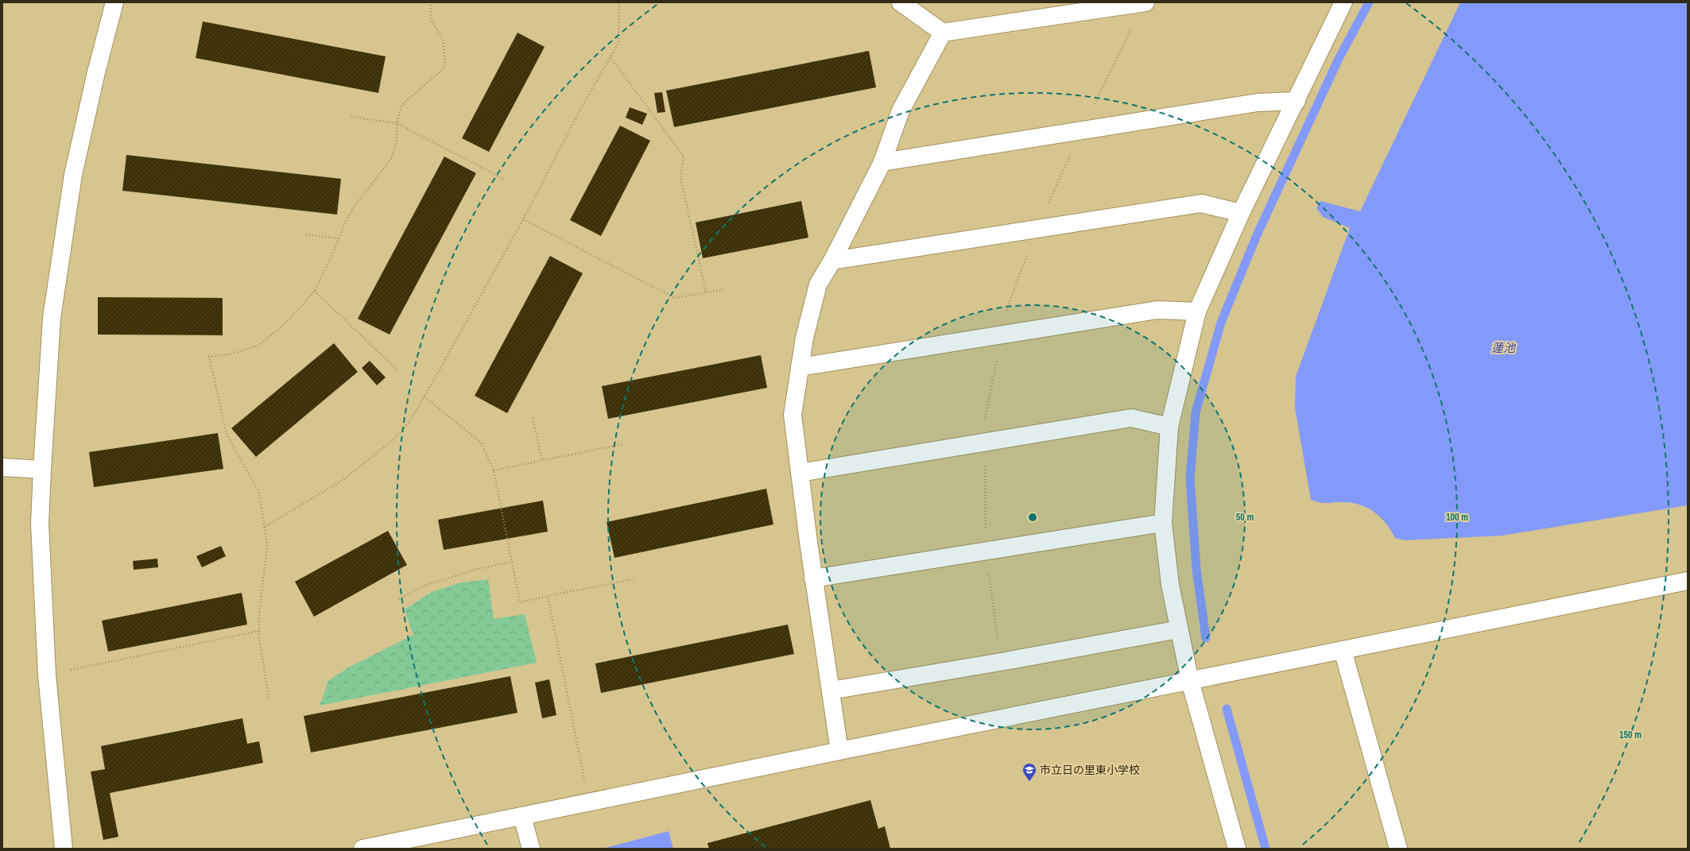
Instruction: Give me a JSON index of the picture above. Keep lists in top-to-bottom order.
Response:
{
  "water": ["蓮池"],
  "places": {
    "school or university": ["市立日の里東小学校"]
  },
  "rings": ["50 m", "100 m", "150 m"]
}
